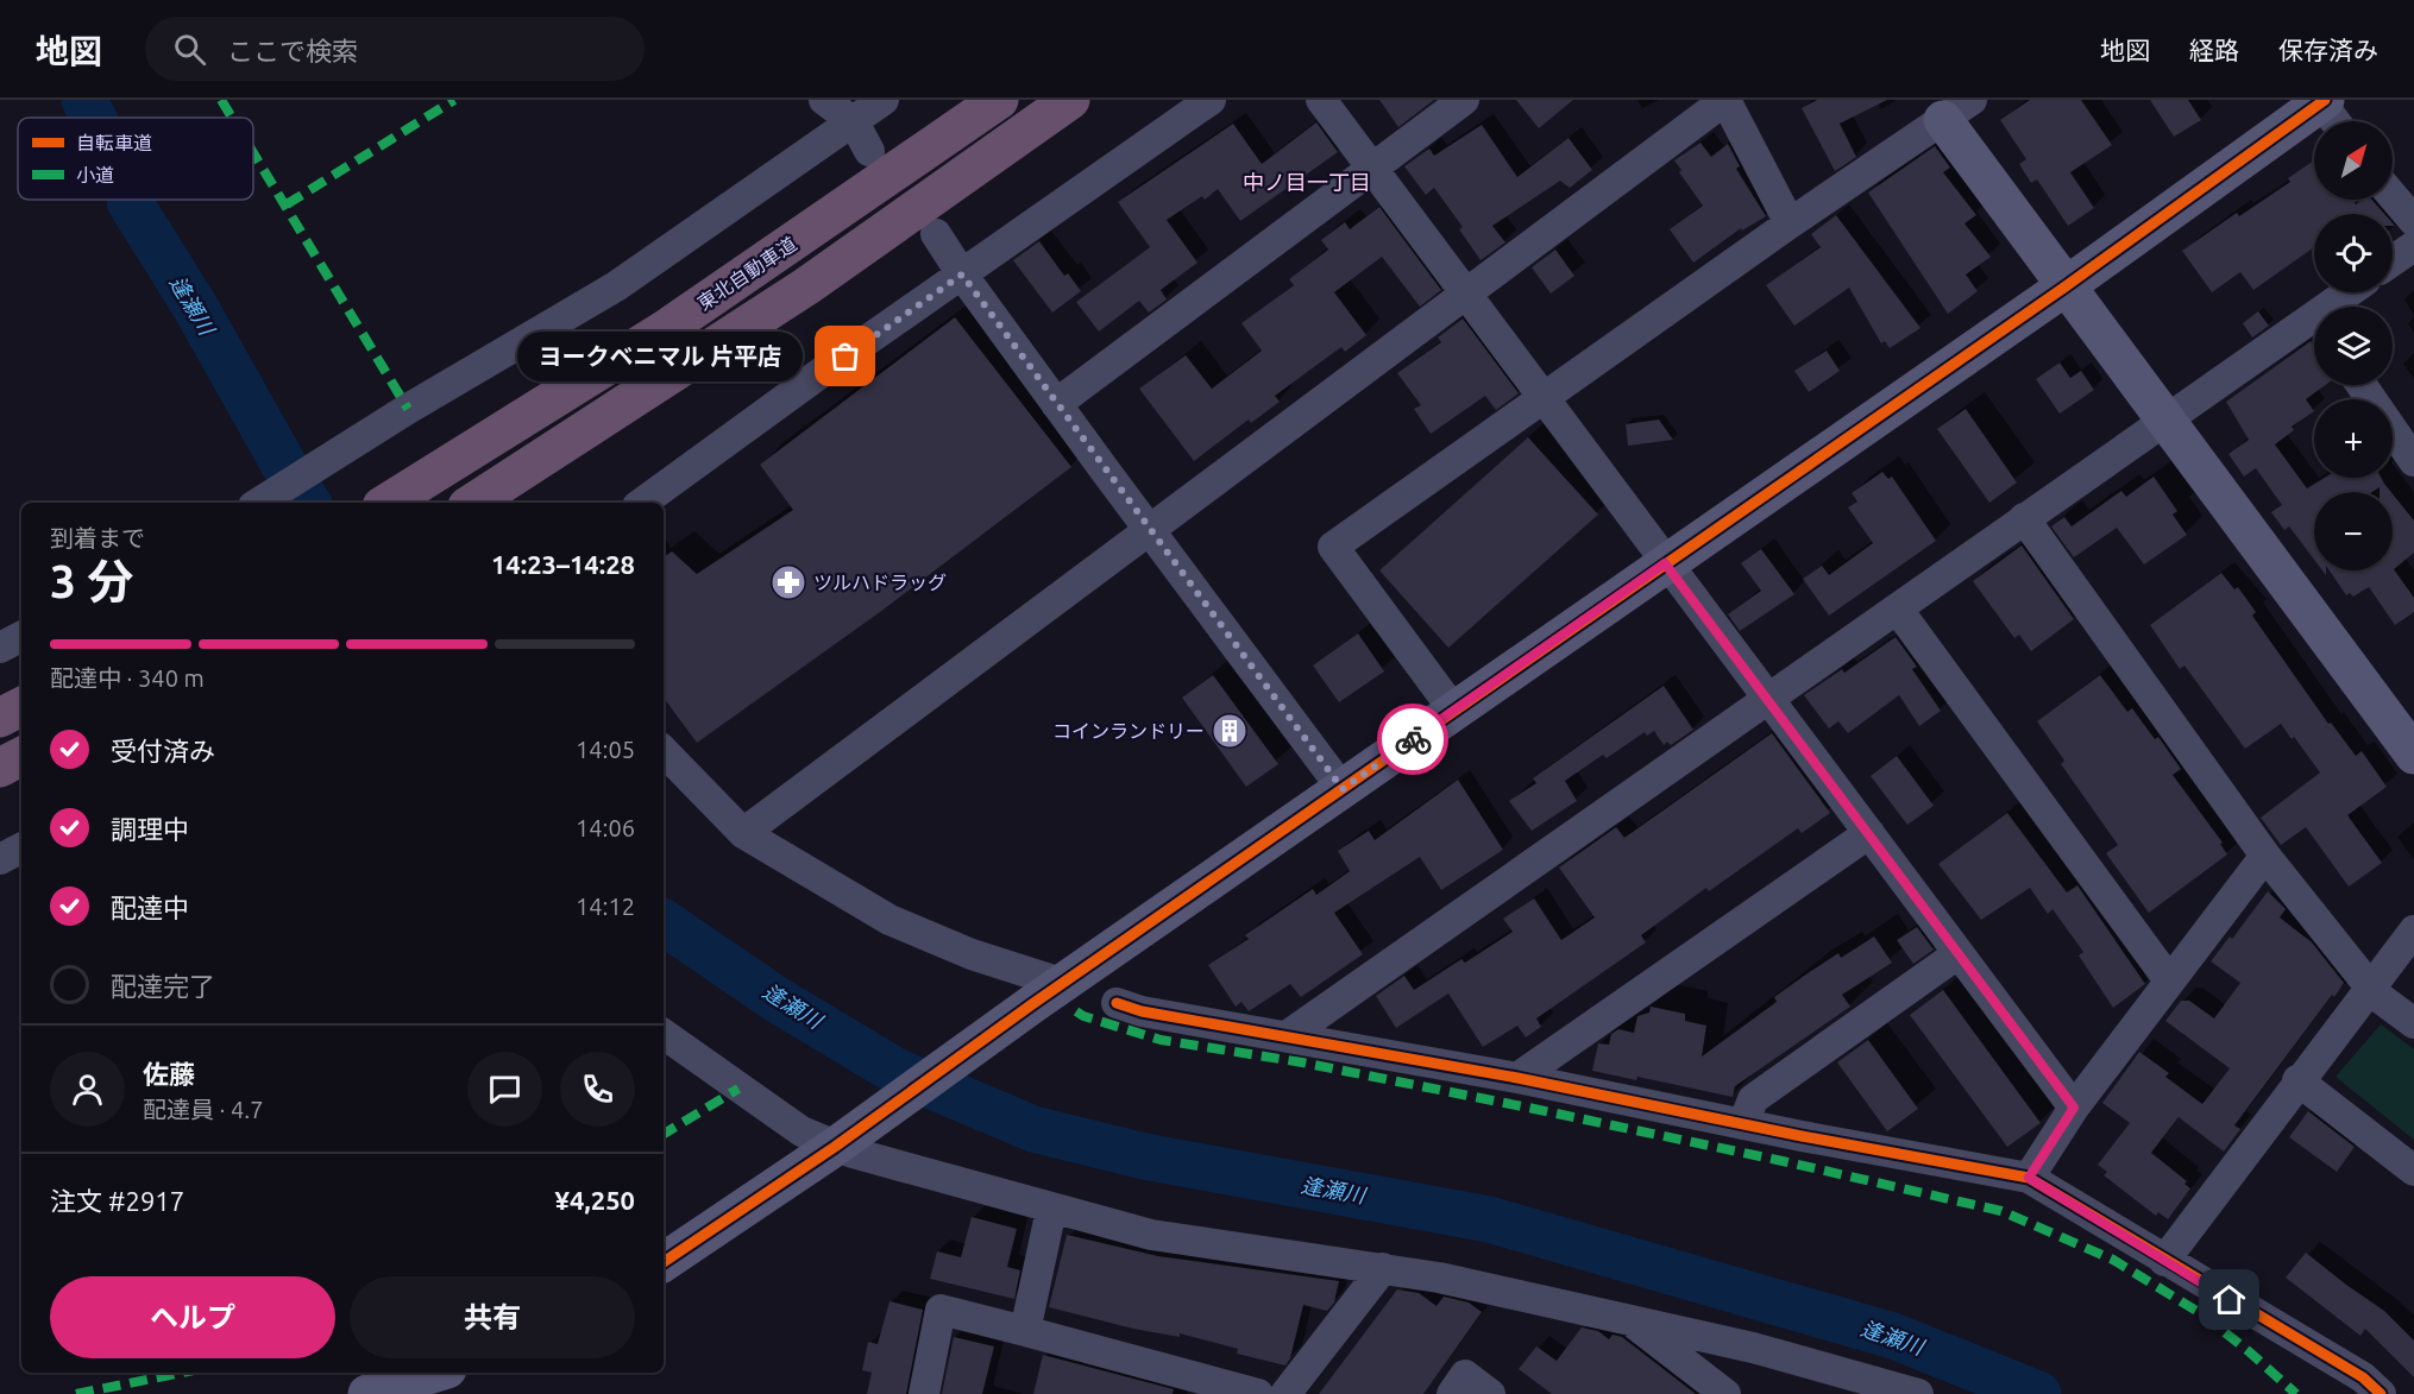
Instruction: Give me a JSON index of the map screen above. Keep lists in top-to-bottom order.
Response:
{
  "streets": {
    "highway": ["東北自動車道"]
  },
  "districts": ["中ノ目一丁目"],
  "water": ["逢瀬川"],
  "places": {
    "other": ["ヨークベニマル 片平店"],
    "pharmacy": ["ツルハドラッグ"],
    "building": ["コインランドリー"]
  },
  "legend": ["自転車道", "小道"],
  "north": "top right",
  "page": {
    "header": "地図",
    "search": "ここで検索",
    "nav": ["地図", "経路", "保存済み"],
    "map_buttons": ["+", "−"],
    "bubble": "ヨークベニマル 片平店",
    "heading": ["3 分", "到着まで", "14:23–14:28"],
    "panel": [
      "佐藤",
      "配達員 · 4.7",
      "注文 #2917",
      "¥4,250"
    ],
    "bar": "配達中 · 340 m",
    "list": [
      ["受付済み", "14:05"],
      ["調理中", "14:06"],
      ["配達中", "14:12"],
      "配達完了"
    ],
    "buttons": ["ヘルプ", "共有"]
  }
}
